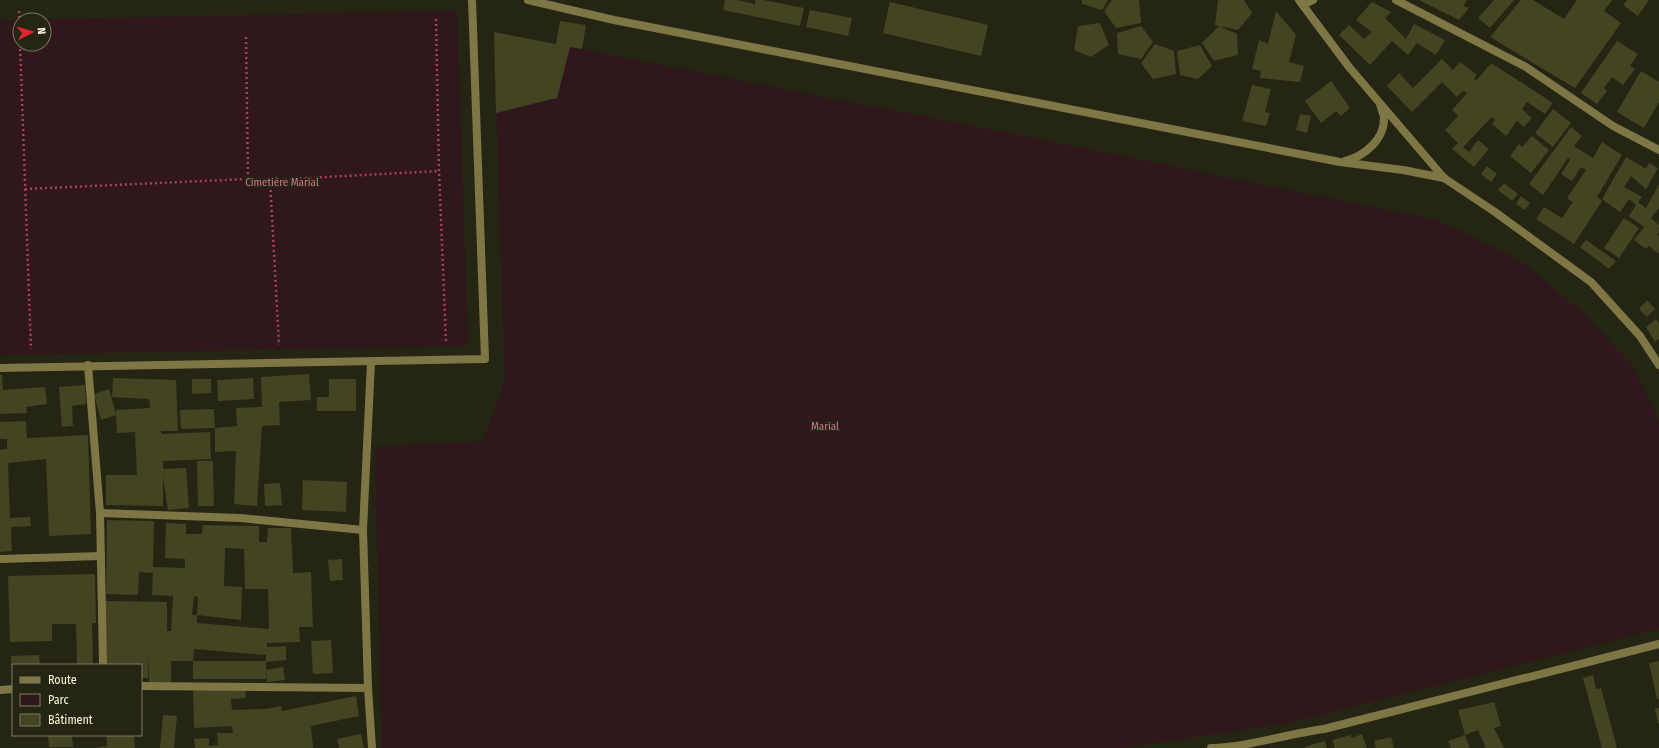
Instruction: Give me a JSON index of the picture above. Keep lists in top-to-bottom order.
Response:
{
  "parks": ["Cimetière Marial", "Marial"],
  "legend": ["Route", "Parc", "Bâtiment"],
  "north": "right"
}
